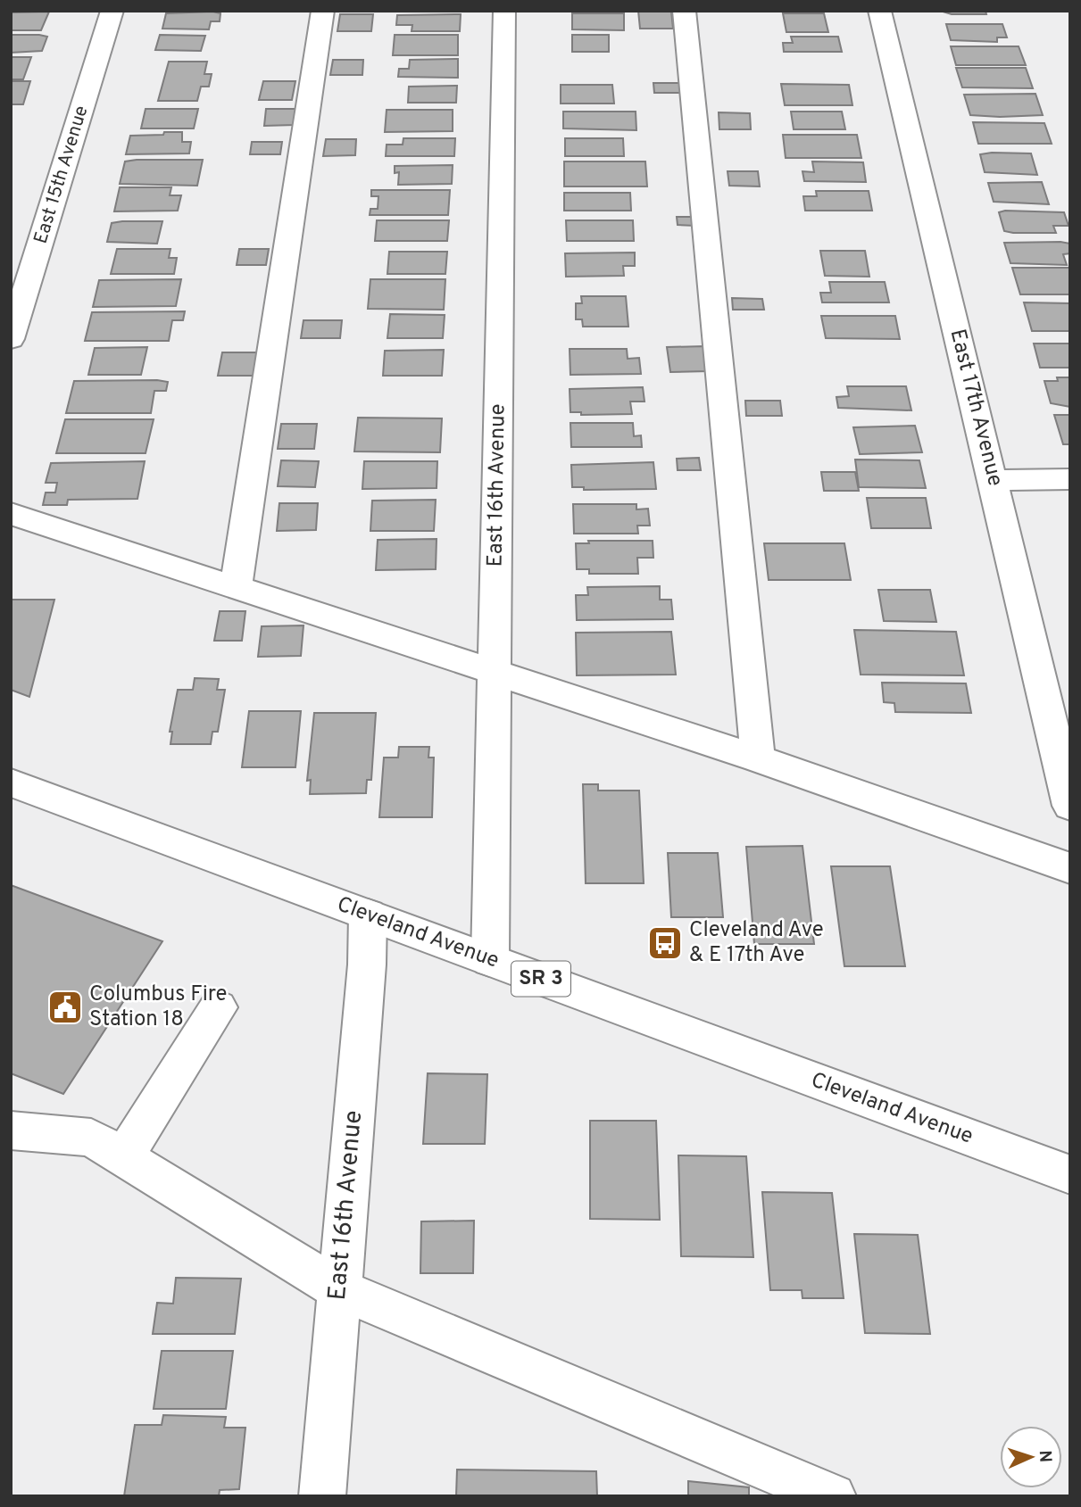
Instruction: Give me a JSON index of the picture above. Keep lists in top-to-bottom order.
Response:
{
  "streets": {
    "street": [
      "East 15th Avenue",
      "East 17th Avenue",
      "East 16th Avenue",
      "Cleveland Avenue",
      "SR 3"
    ]
  },
  "crossings": [
    ["East 16th Avenue", "Cleveland Avenue"]
  ],
  "places": {
    "bus stop": ["Cleveland Ave & E 17th Ave"],
    "public building": ["Columbus Fire Station 18"]
  },
  "north": "right"
}
